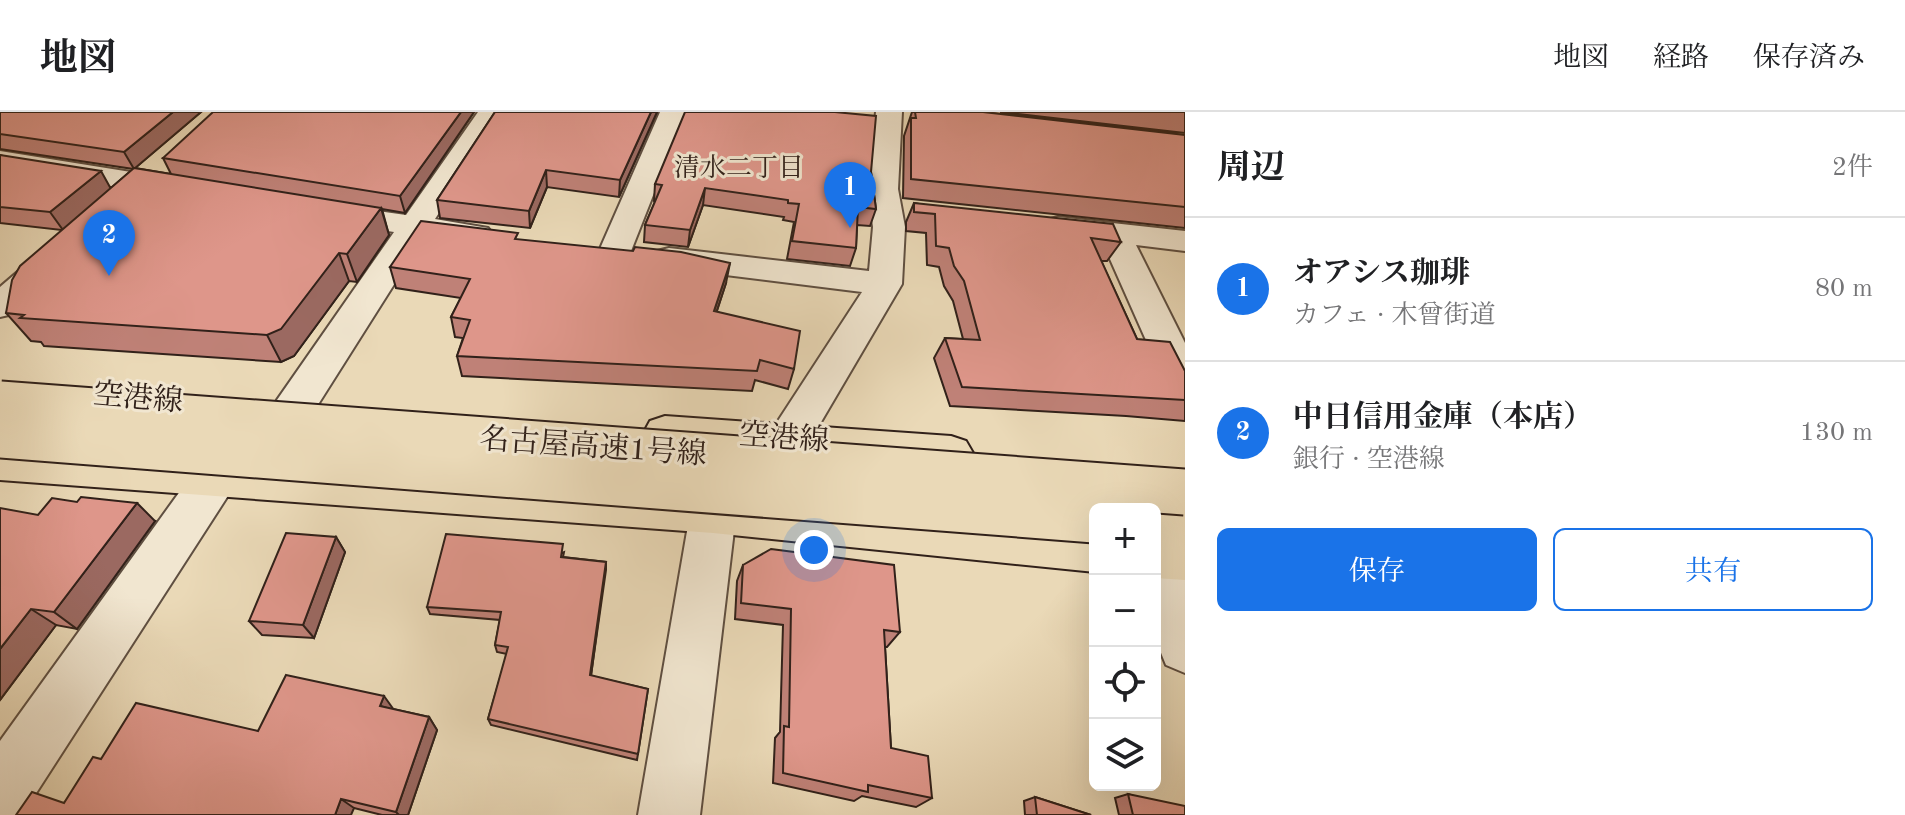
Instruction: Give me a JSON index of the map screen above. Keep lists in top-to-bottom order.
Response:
{
  "streets": {
    "highway": ["空港線", "名古屋高速1号線"]
  },
  "districts": ["清水二丁目"],
  "page": {
    "header": "地図",
    "nav": ["地図", "経路", "保存済み"],
    "heading": ["周辺", "2件"],
    "pins": ["1", "2"],
    "list": [
      {
        "mark": "1",
        "name": "オアシス珈琲",
        "note": "カフェ · 木曾街道",
        "value": "80 m"
      },
      {
        "mark": "2",
        "name": "中日信用金庫（本店）",
        "note": "銀行 · 空港線",
        "value": "130 m"
      }
    ],
    "map_buttons": ["+", "−"],
    "buttons": ["保存", "共有"]
  }
}
